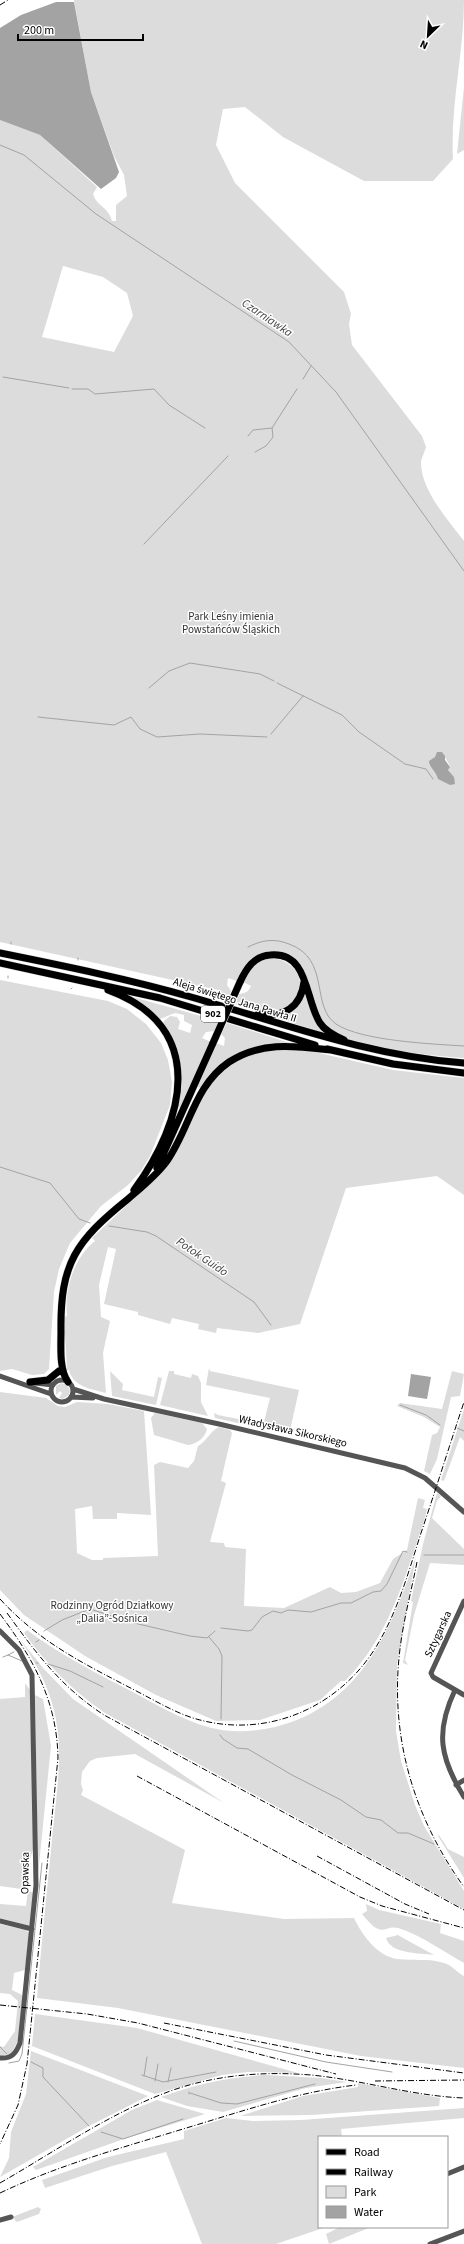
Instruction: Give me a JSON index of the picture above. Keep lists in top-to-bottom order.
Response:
{
  "streets": {
    "main road": ["Aleja świętego Jana Pawła II", "902"],
    "street": ["Władysława Sikorskiego", "Sztygarska", "Opawska"]
  },
  "water": ["Czarniawka", "Potok Guido"],
  "parks": ["Park Leśny imienia Powstańców Śląskich", "Rodzinny Ogród Działkowy „Dalia”-Sośnica"],
  "legend": [
    "Road",
    "Railway",
    "Park",
    "Water"
  ],
  "scale_bar": "200 m",
  "north": "bottom left"
}
